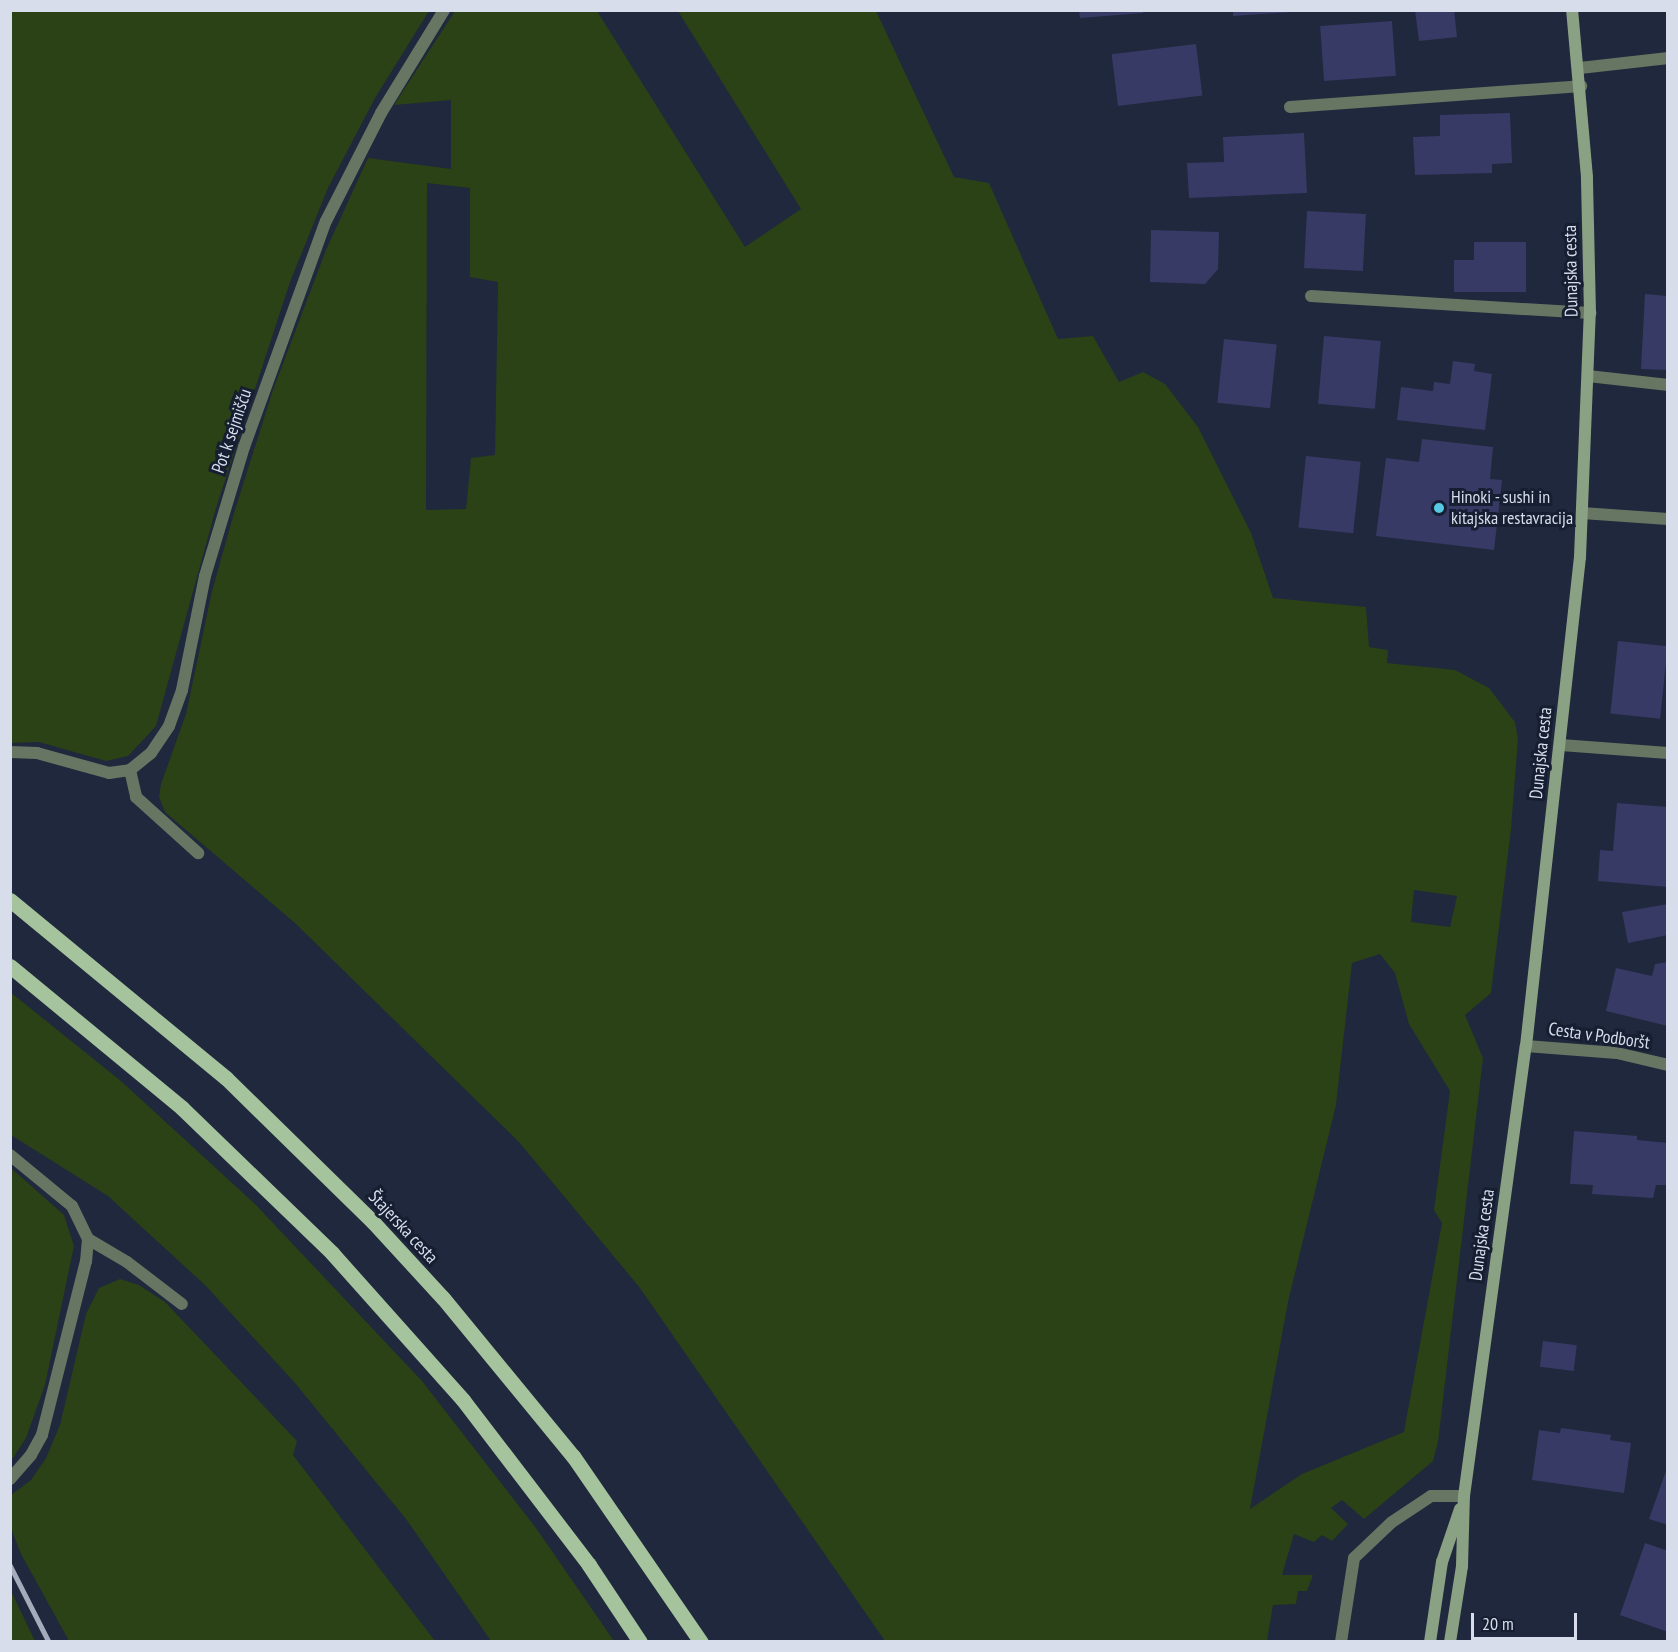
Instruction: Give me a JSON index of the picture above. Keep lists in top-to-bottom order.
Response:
{
  "streets": {
    "main road": ["Dunajska cesta", "Štajerska cesta"],
    "street": ["Pot k sejmišču", "Cesta v Podboršt"]
  },
  "crossings": [
    ["Dunajska cesta", "Cesta v Podboršt"]
  ],
  "places": ["Hinoki - sushi in kitajska restavracija"],
  "scale_bar": "20 m"
}
